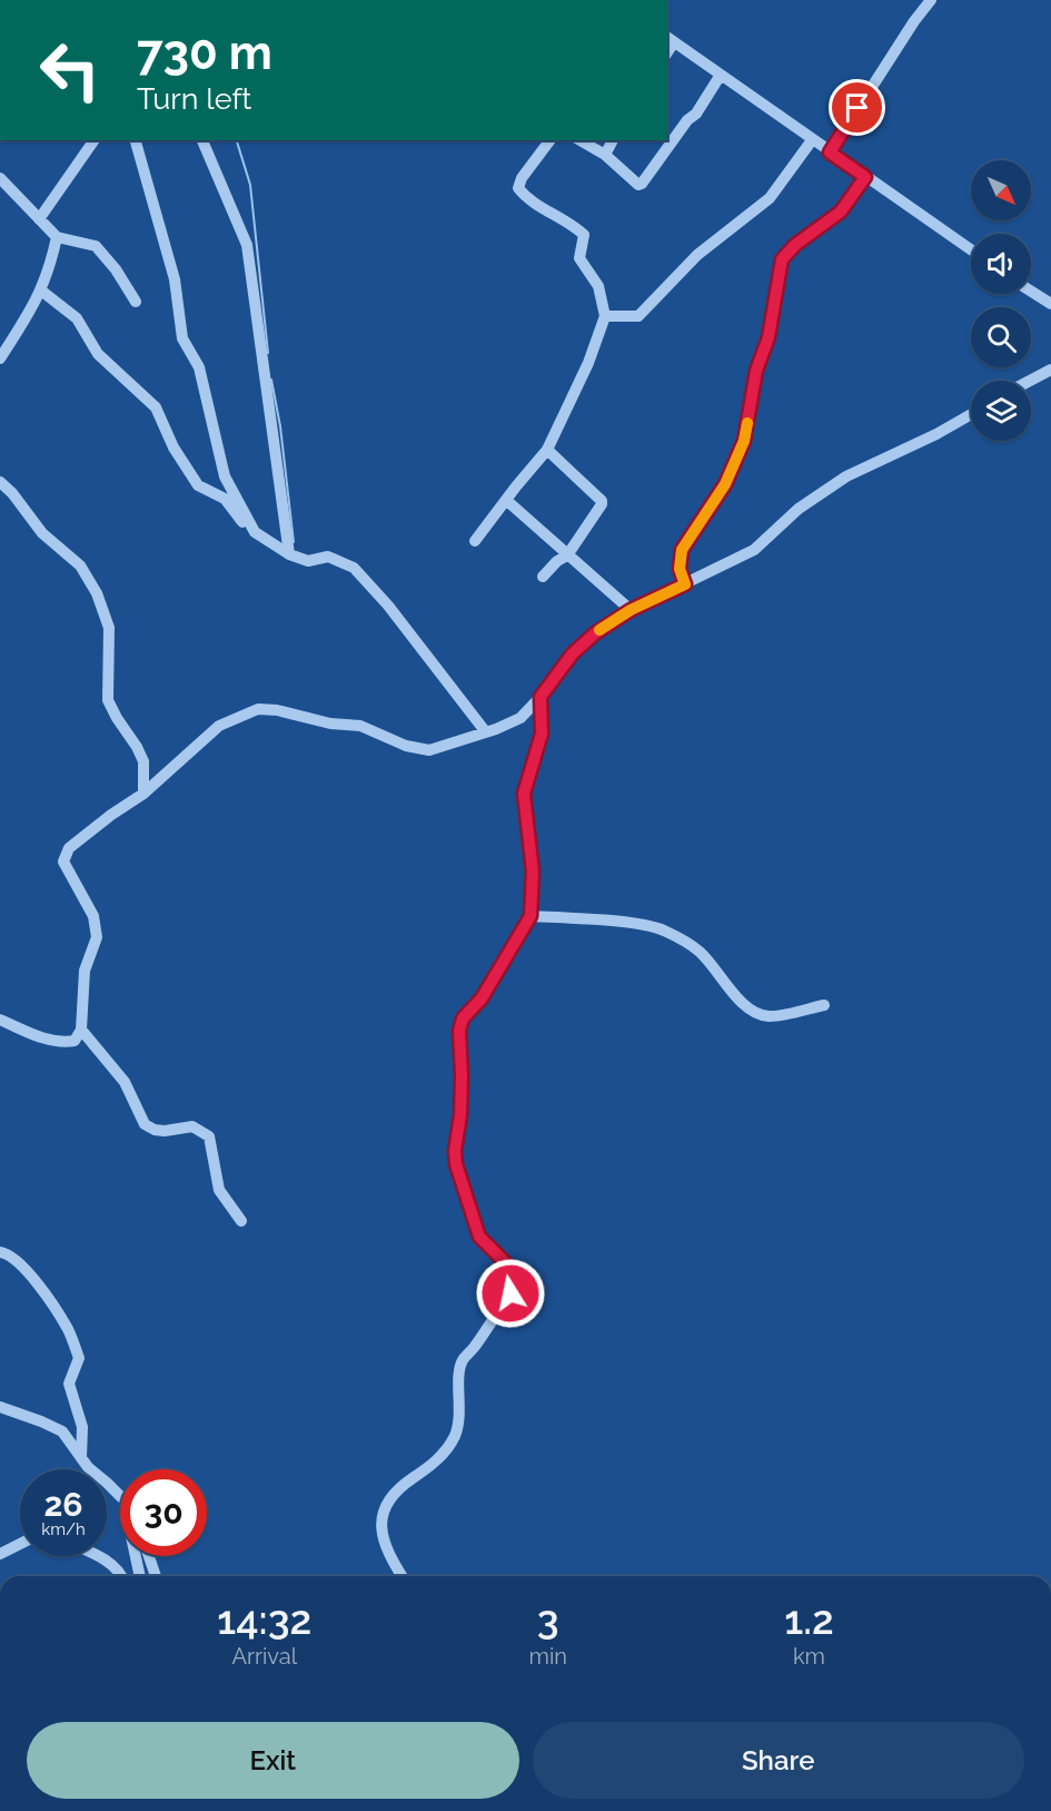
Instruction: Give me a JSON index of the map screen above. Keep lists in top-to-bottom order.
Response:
{
  "north": "bottom right",
  "page": {
    "turn": ["730 m", "Turn left"],
    "speed": "26 km/h",
    "limit": "30",
    "eta": [
      "14:32",
      "Arrival",
      "3",
      "min",
      "1.2",
      "km"
    ],
    "buttons": ["Exit", "Share"]
  }
}
